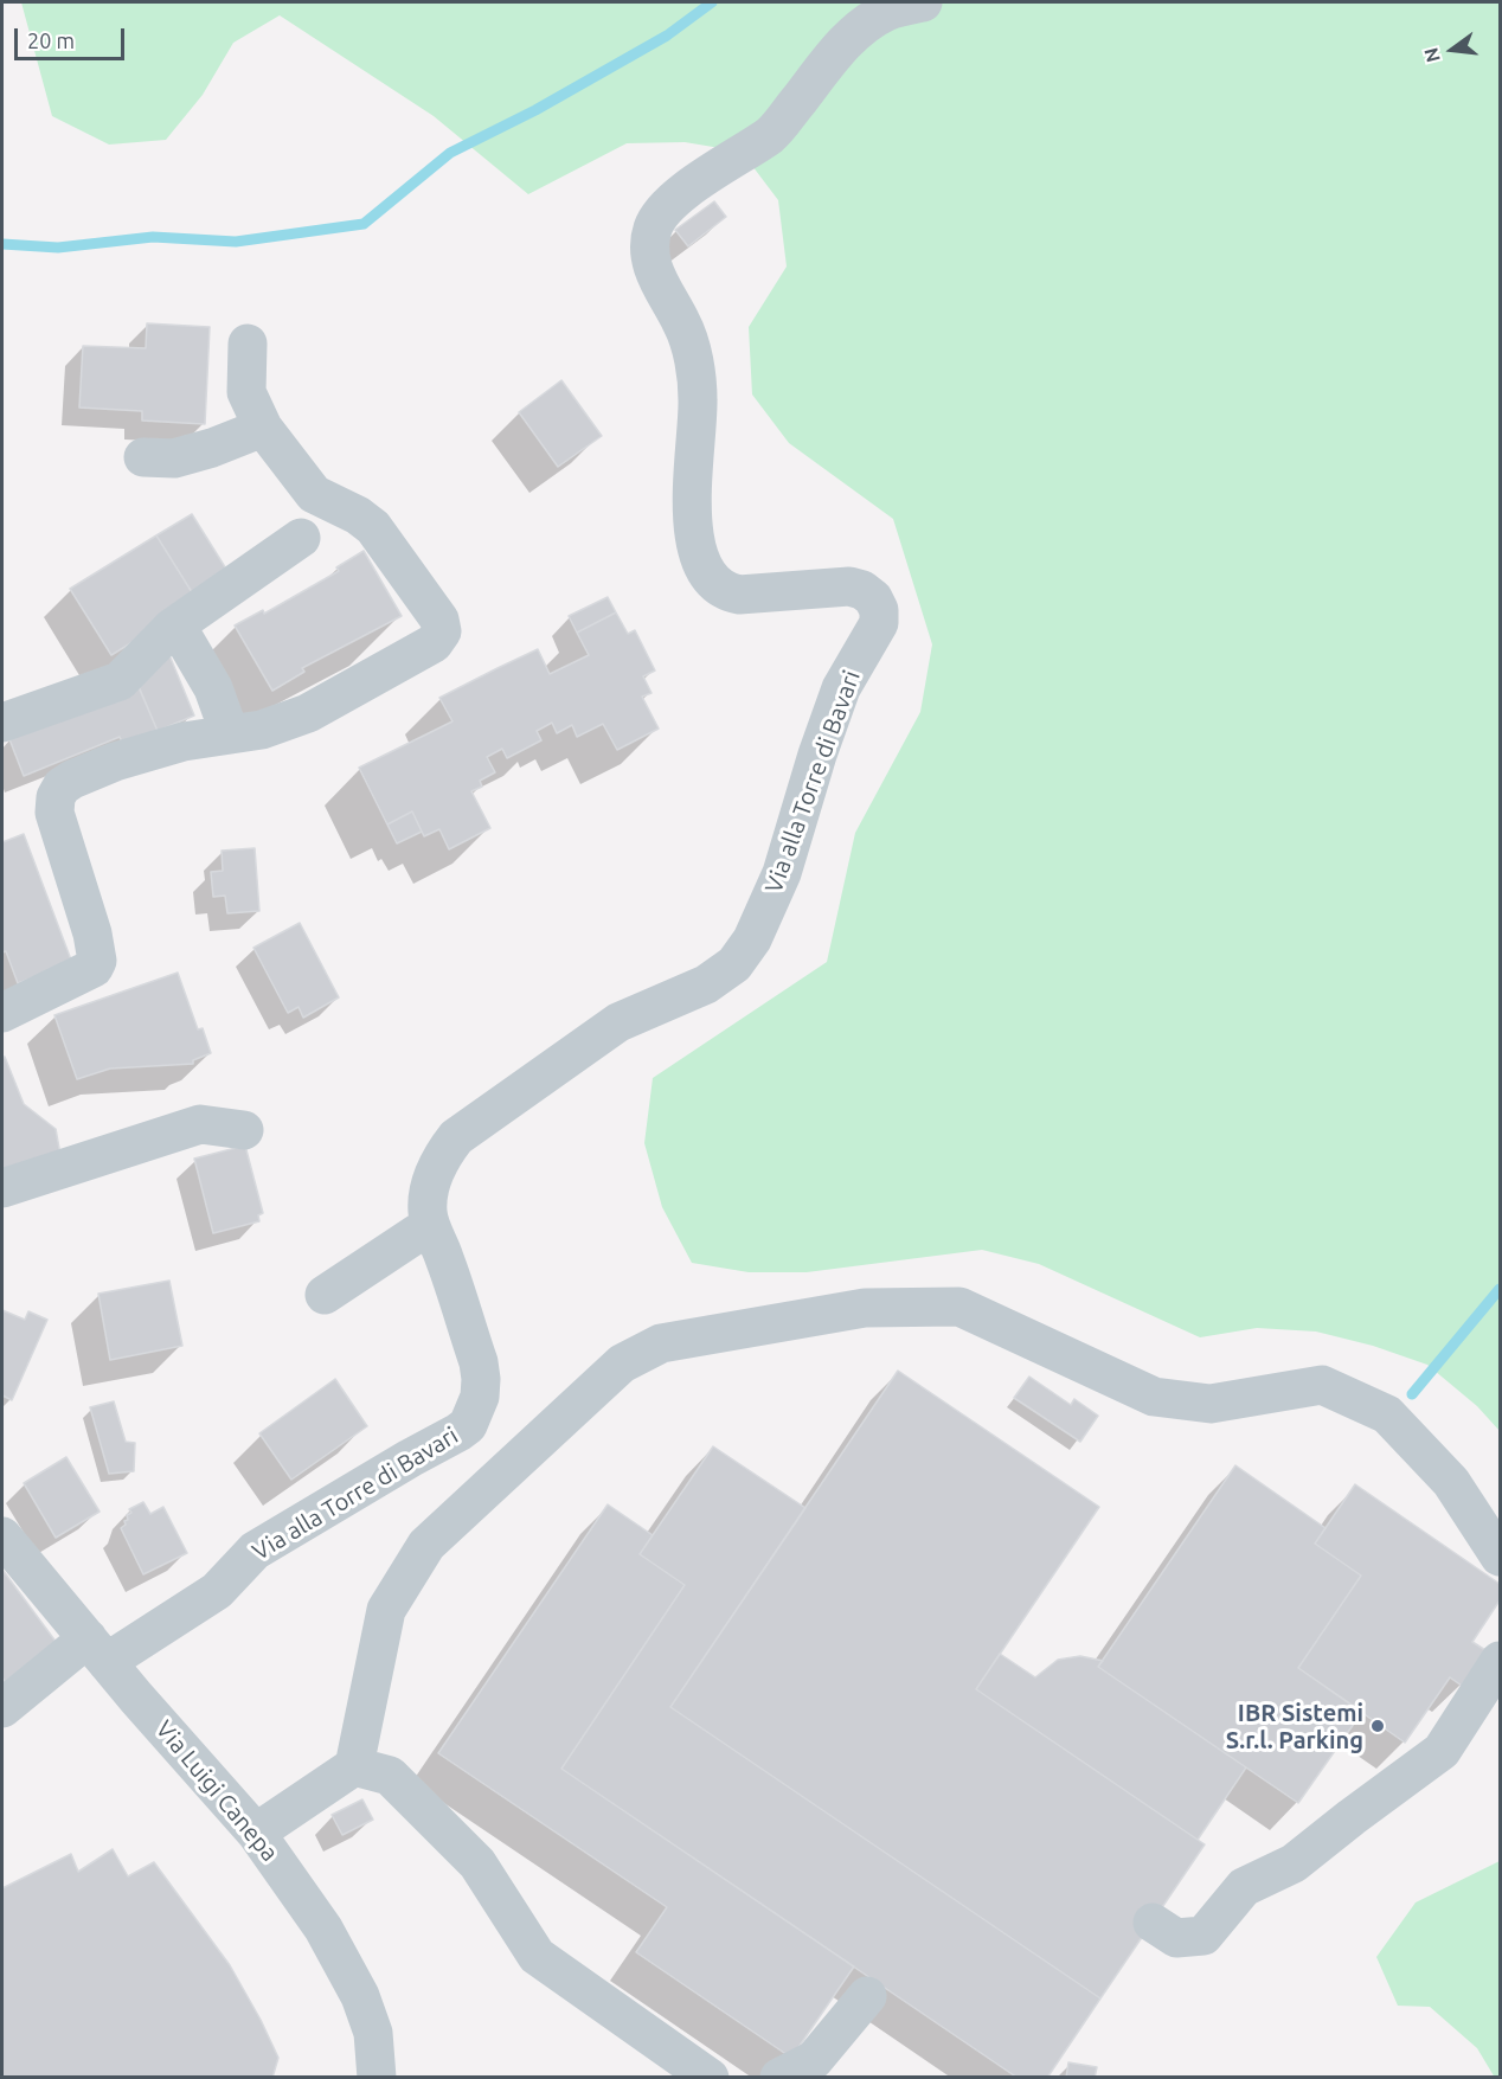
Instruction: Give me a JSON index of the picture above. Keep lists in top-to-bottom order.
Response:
{
  "streets": {
    "street": ["Via alla Torre di Bavari", "Via Luigi Canepa"]
  },
  "crossings": [
    ["Via alla Torre di Bavari", "Via Luigi Canepa"]
  ],
  "places": ["IBR Sistemi S.r.l. Parking"],
  "scale_bar": "20 m",
  "north": "left"
}
